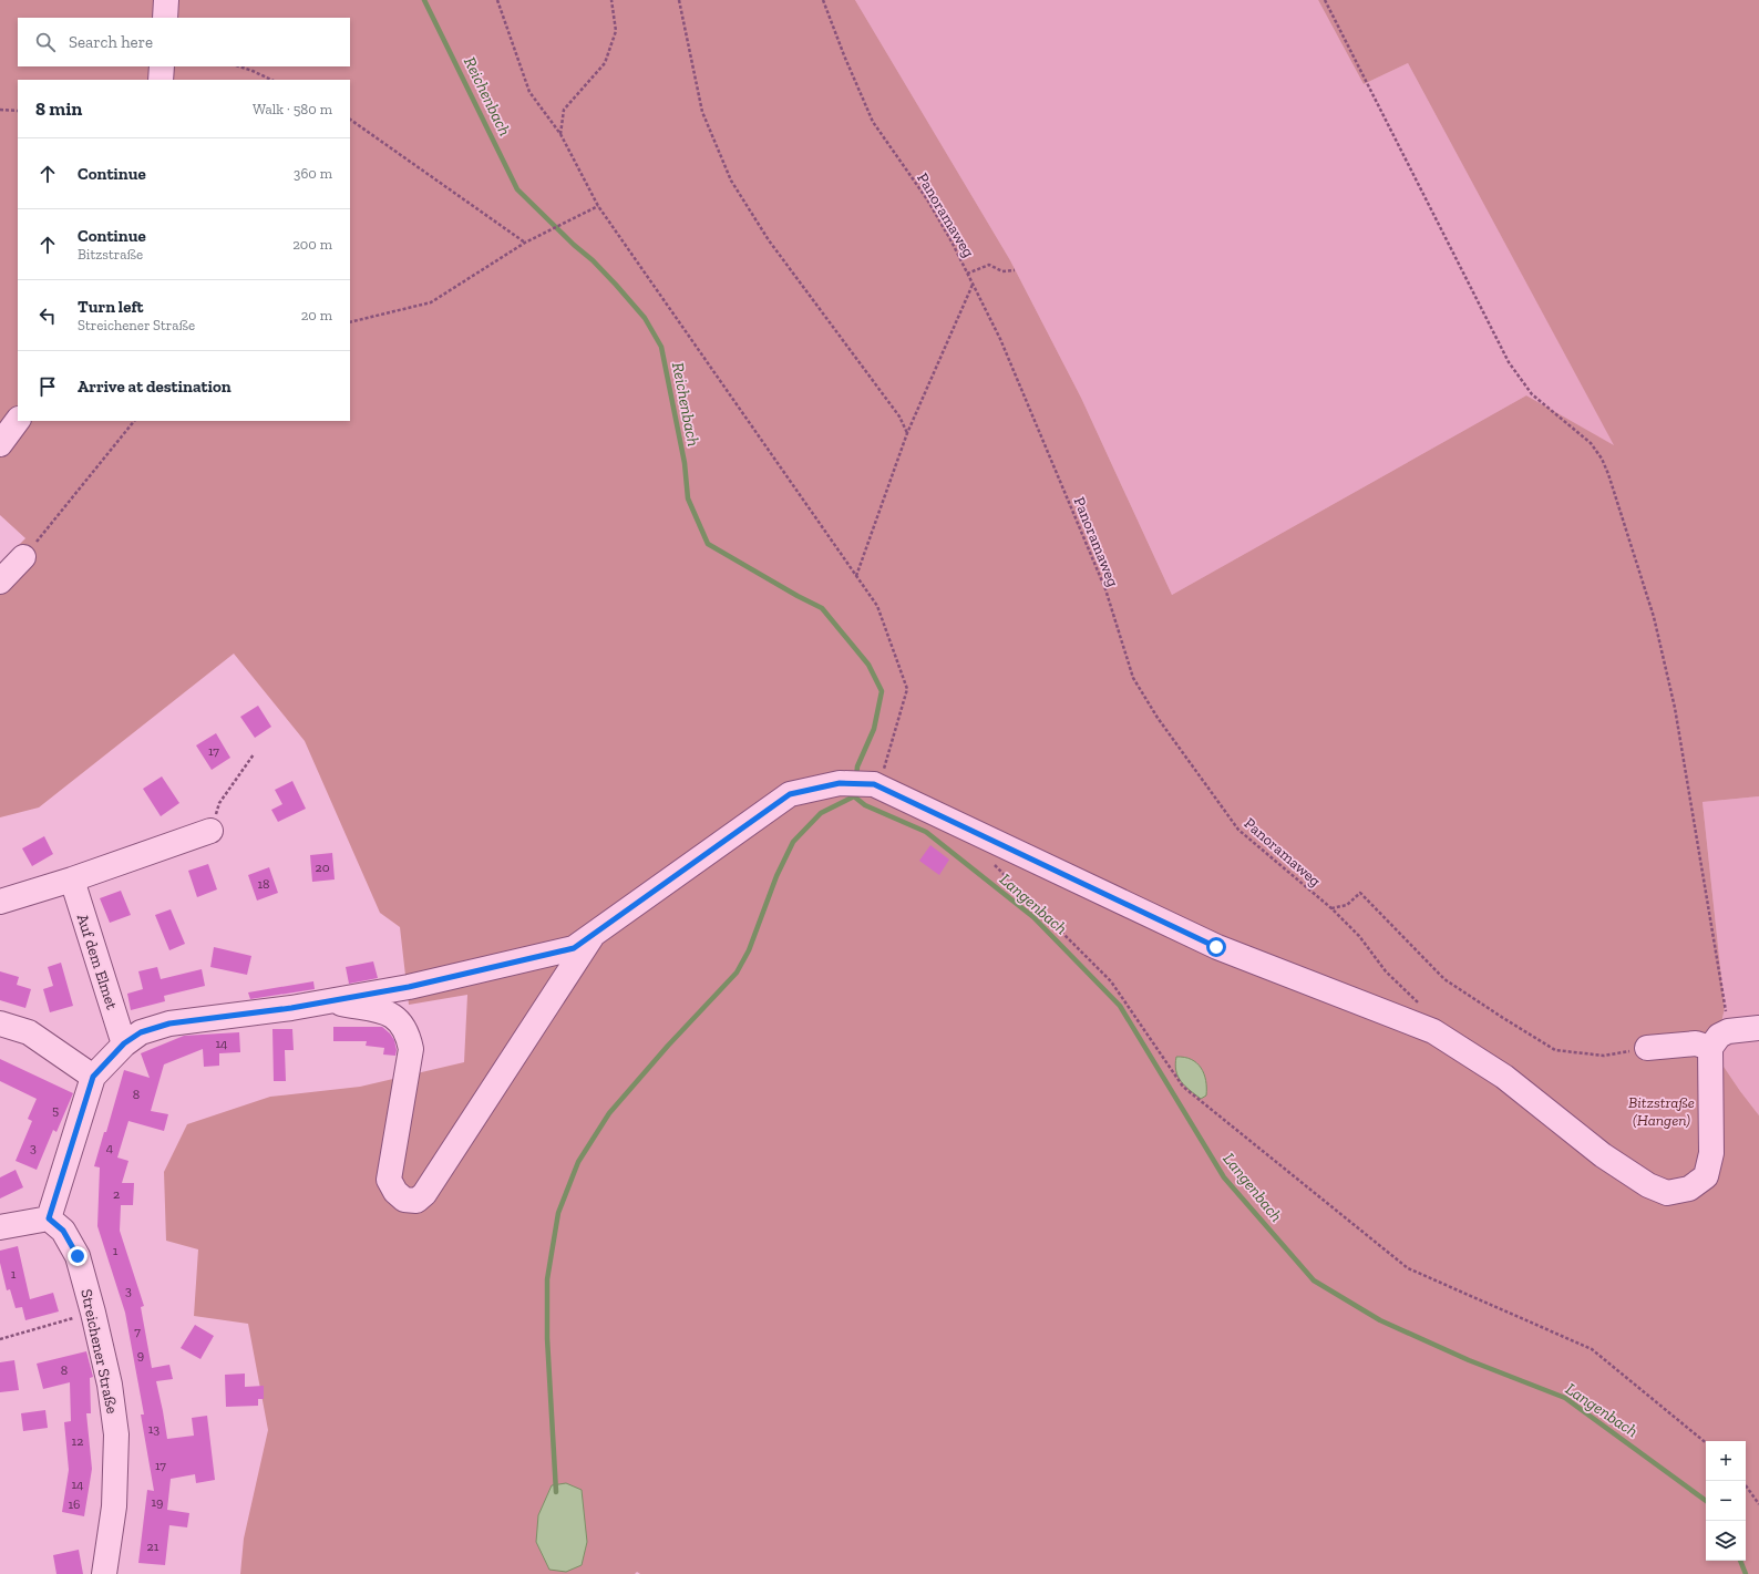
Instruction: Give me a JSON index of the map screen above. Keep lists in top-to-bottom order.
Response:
{
  "streets": {
    "street": ["Auf dem Elmet", "Streichener Straße"],
    "path": ["Panoramaweg"]
  },
  "water": ["Reichenbach", "Langenbach"],
  "parks": ["Bitzstraße (Hangen)"],
  "house_numbers": [
    "17",
    "20",
    "18",
    "14",
    "8",
    "5",
    "3",
    "4",
    "2",
    "1",
    "1",
    "3",
    "7",
    "9",
    "8",
    "13",
    "12",
    "17",
    "14",
    "19",
    "16",
    "21"
  ],
  "page": {
    "search": "Search here",
    "heading": ["8 min", "Walk · 580 m"],
    "list": [
      ["Continue", "360 m"],
      ["Continue", "Bitzstraße", "200 m"],
      ["Turn left", "Streichener Straße", "20 m"],
      "Arrive at destination"
    ],
    "map_buttons": ["+", "−"]
  }
}
